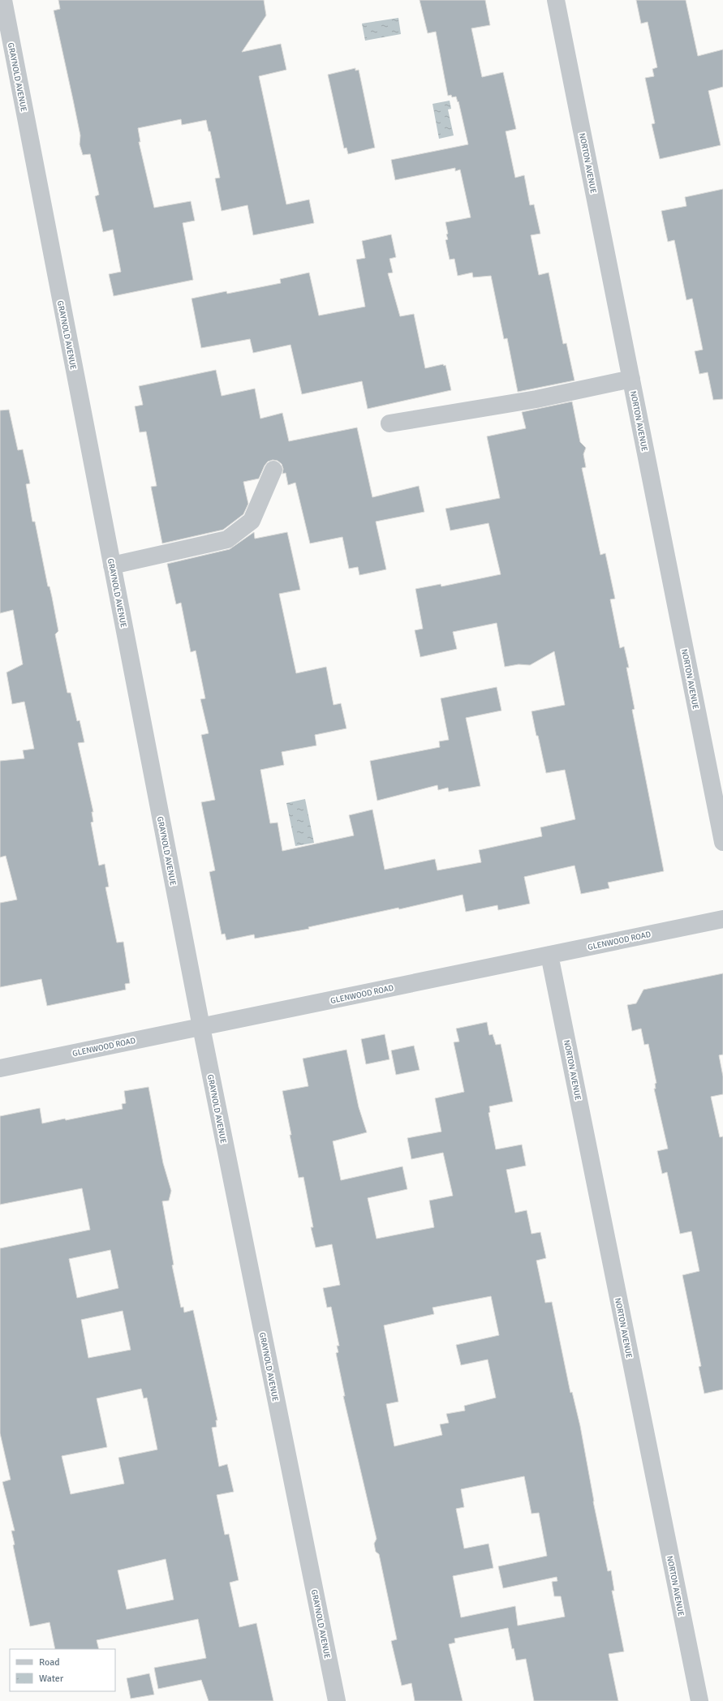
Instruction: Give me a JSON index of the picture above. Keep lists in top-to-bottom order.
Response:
{
  "streets": {
    "street": ["GRAYNOLD AVENUE", "NORTON AVENUE", "GLENWOOD ROAD"]
  },
  "crossings": [
    ["GRAYNOLD AVENUE", "GLENWOOD ROAD"],
    ["NORTON AVENUE", "GLENWOOD ROAD"]
  ],
  "legend": ["Road", "Water"]
}
